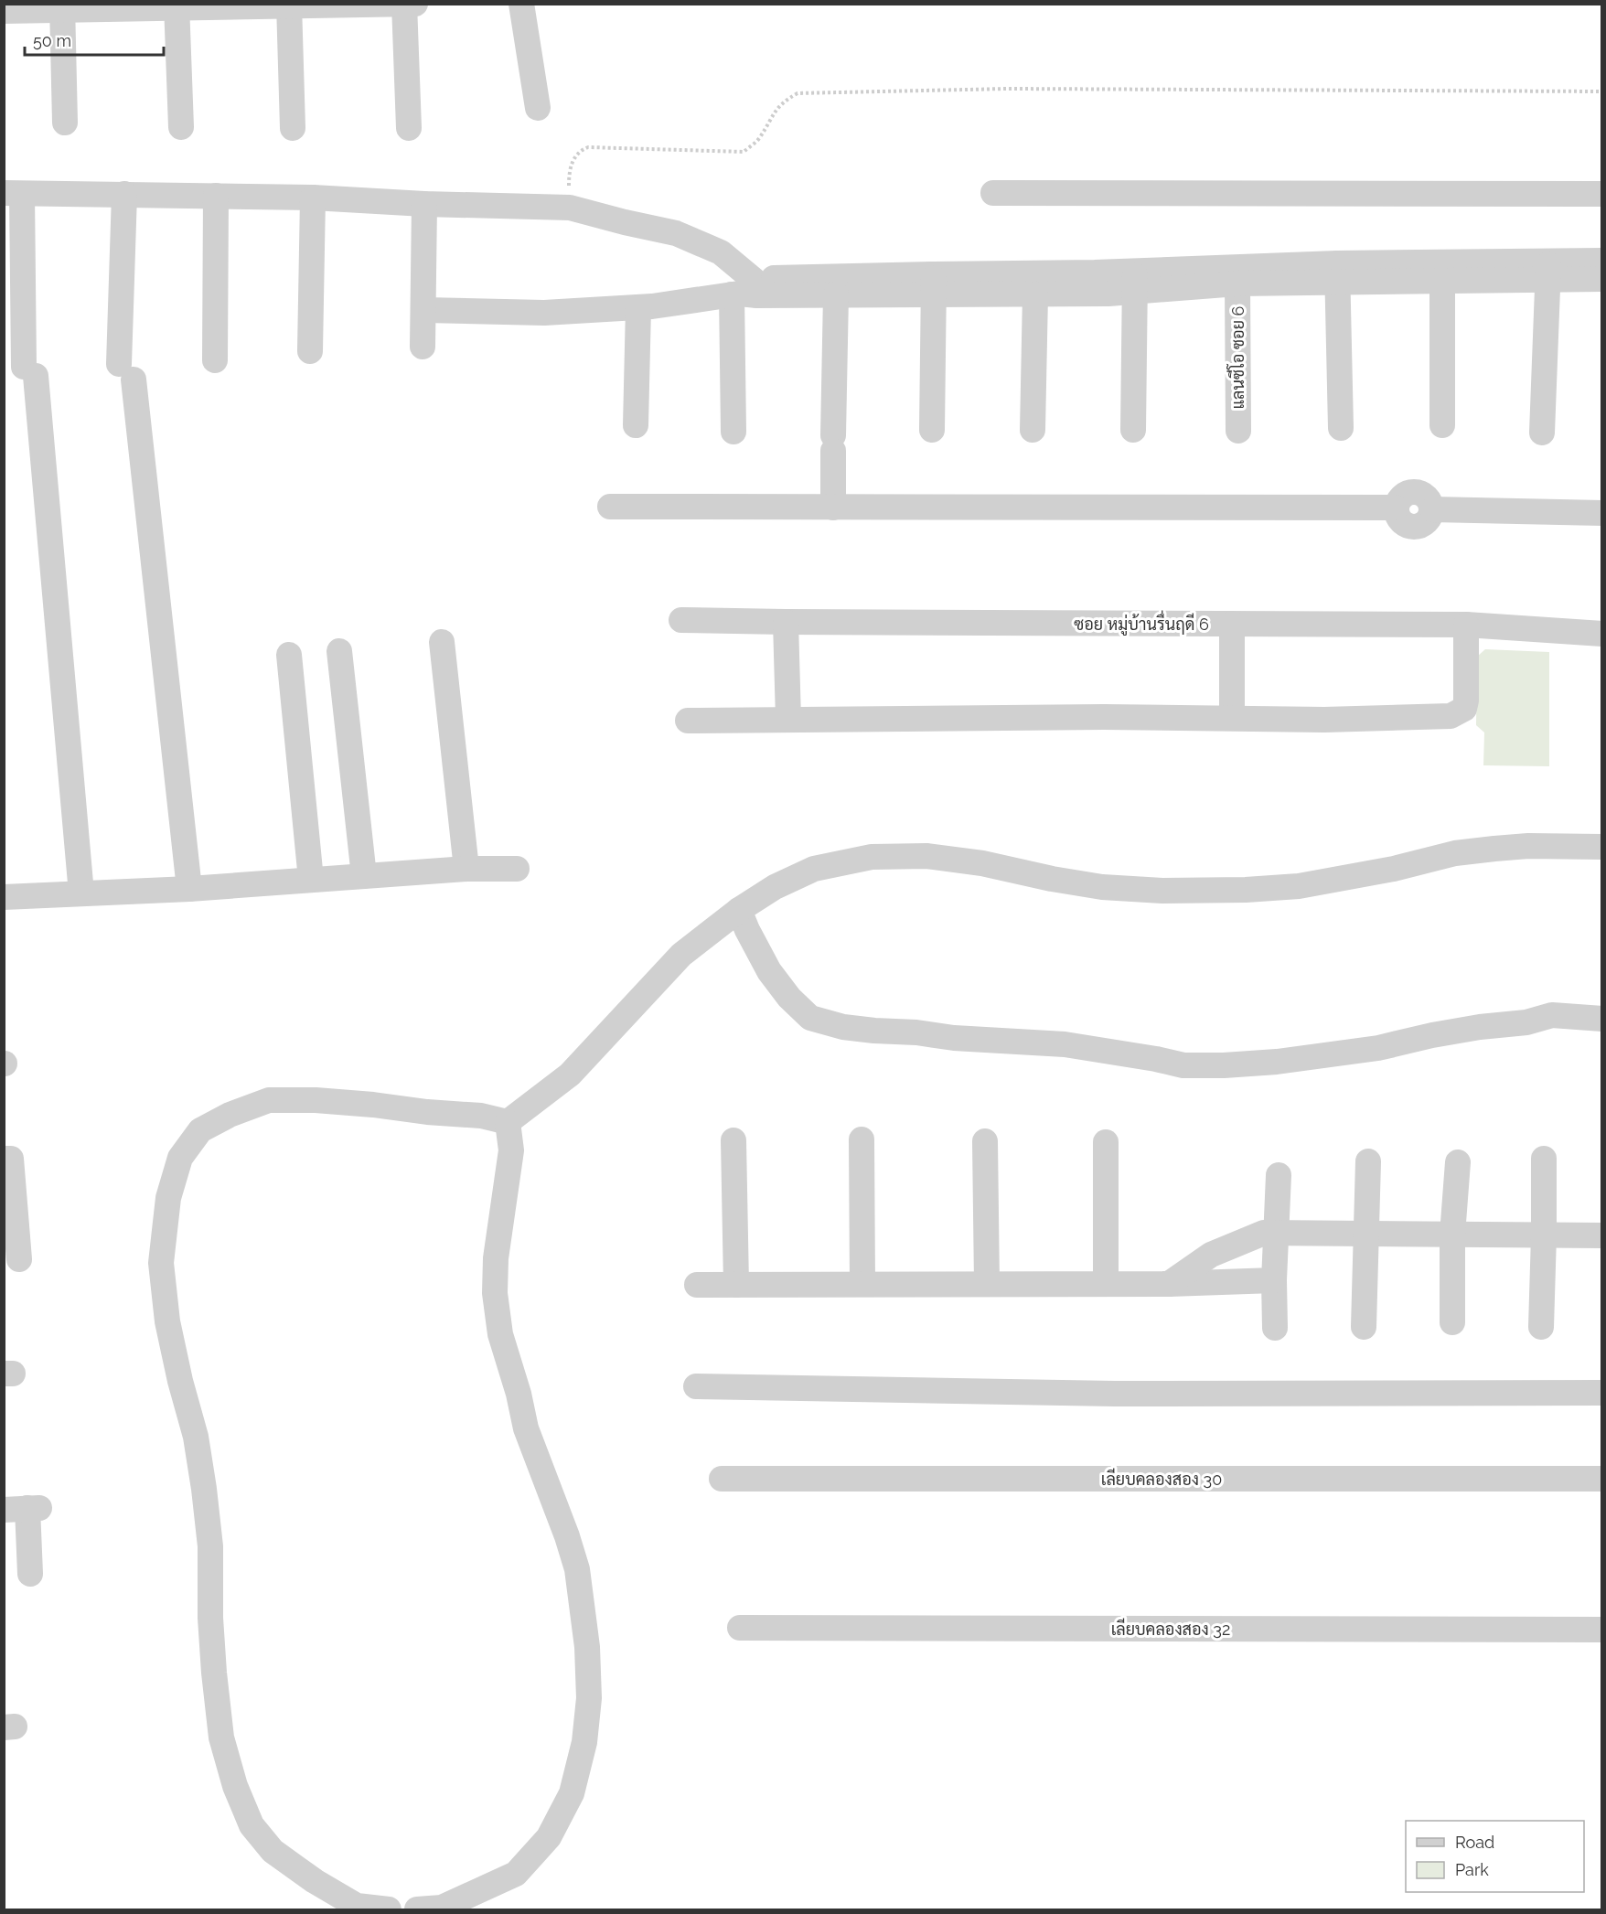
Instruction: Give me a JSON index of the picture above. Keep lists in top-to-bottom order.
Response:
{
  "streets": {
    "street": [
      "แลนซีโอ ซอย 6",
      "ซอย หมู่บ้านรื่นฤดี 6",
      "เลียบคลองสอง 30",
      "เลียบคลองสอง 32"
    ]
  },
  "legend": ["Road", "Park"],
  "scale_bar": "50 m"
}
